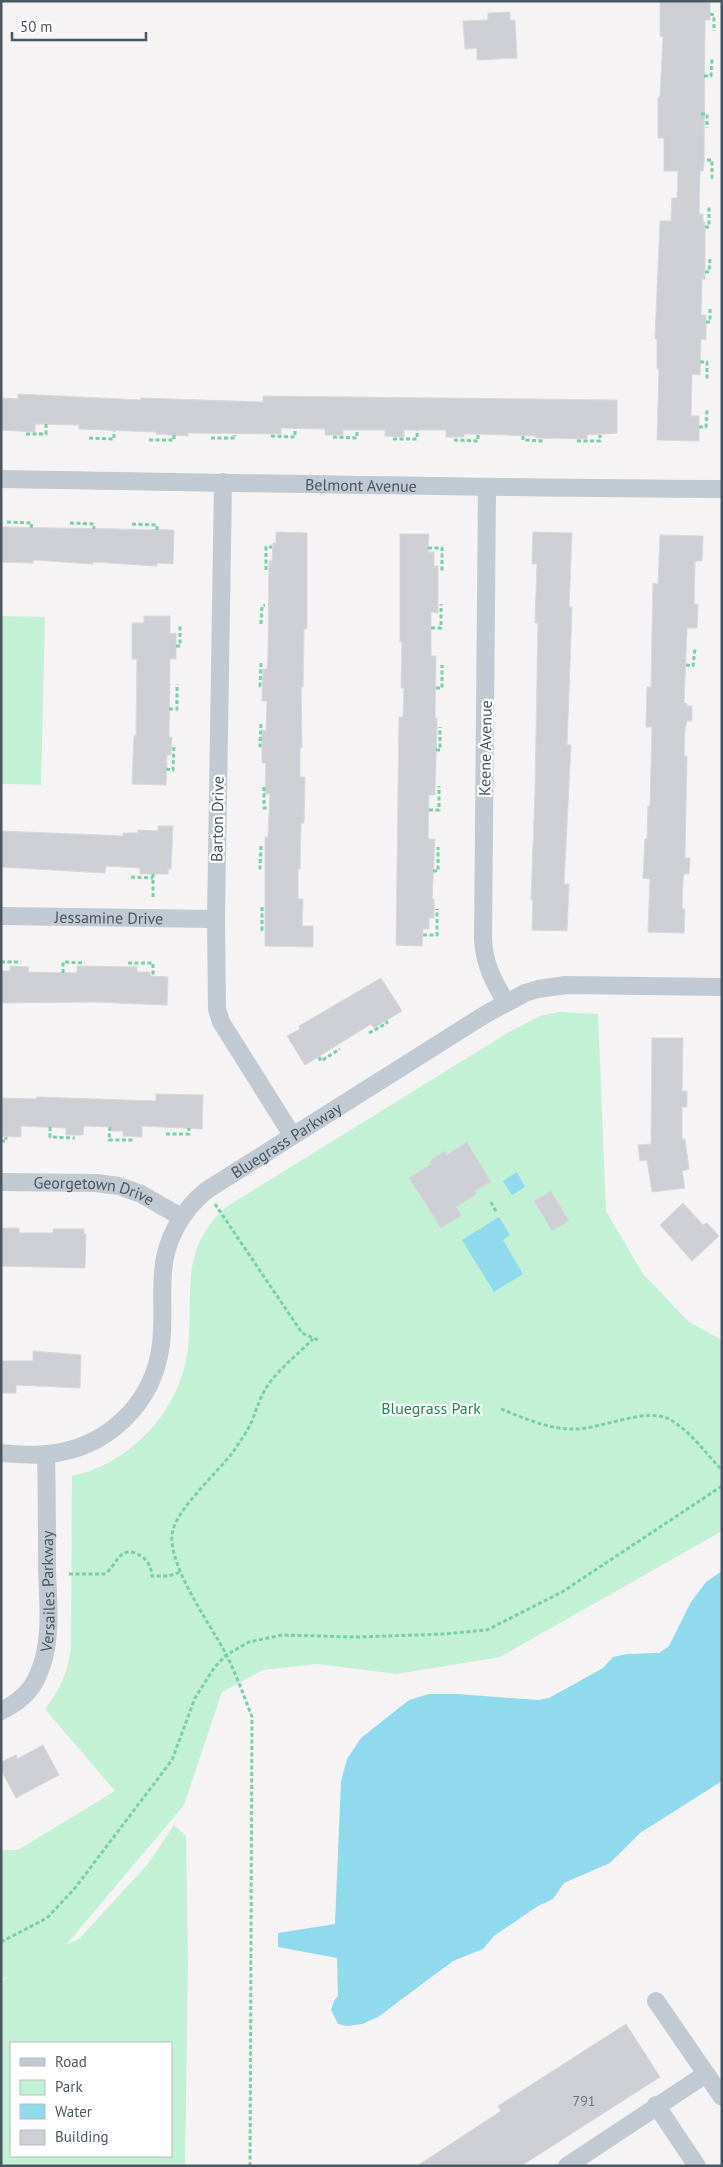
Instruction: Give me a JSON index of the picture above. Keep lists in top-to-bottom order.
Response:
{
  "streets": {
    "street": [
      "Belmont Avenue",
      "Keene Avenue",
      "Barton Drive",
      "Jessamine Drive",
      "Bluegrass Parkway",
      "Georgetown Drive",
      "Versailes Parkway"
    ]
  },
  "crossings": [
    ["Belmont Avenue", "Keene Avenue"],
    ["Belmont Avenue", "Barton Drive"],
    ["Keene Avenue", "Bluegrass Parkway"],
    ["Barton Drive", "Jessamine Drive"],
    ["Barton Drive", "Bluegrass Parkway"],
    ["Bluegrass Parkway", "Georgetown Drive"],
    ["Bluegrass Parkway", "Versailes Parkway"]
  ],
  "parks": ["Bluegrass Park"],
  "house_numbers": ["791"],
  "legend": [
    "Road",
    "Park",
    "Water",
    "Building"
  ],
  "scale_bar": "50 m"
}
